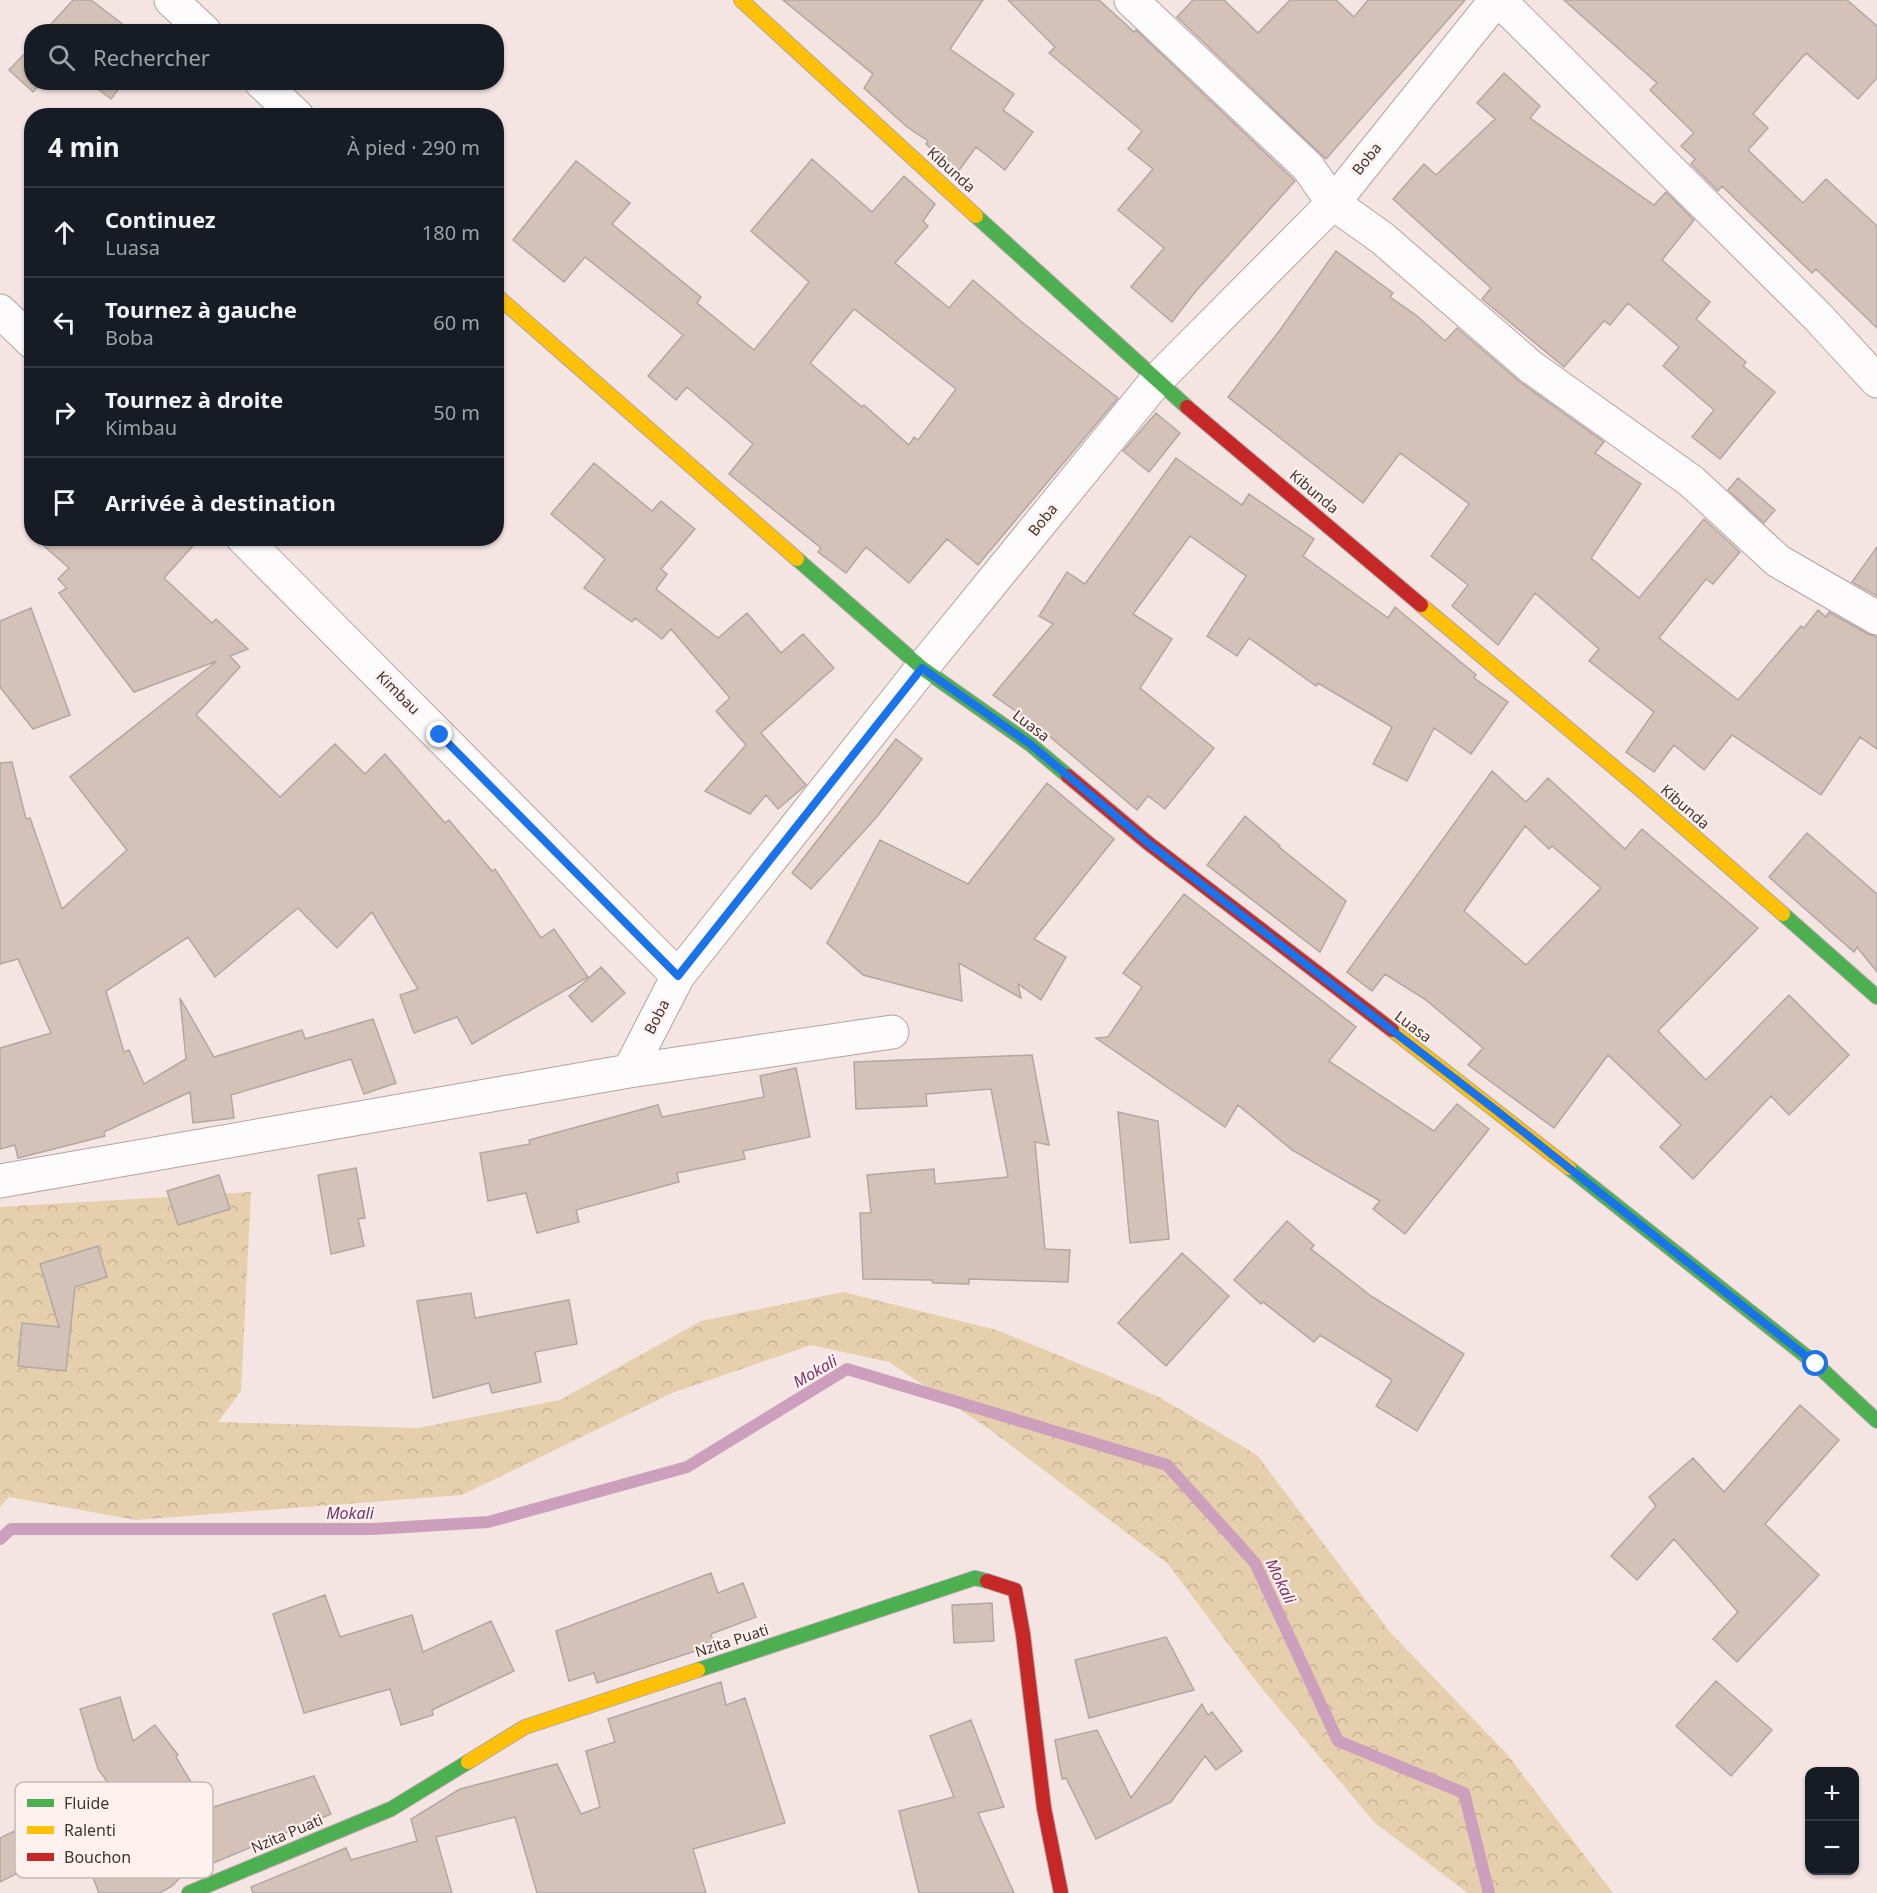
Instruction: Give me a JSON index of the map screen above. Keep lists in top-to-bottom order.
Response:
{
  "streets": {
    "street": [
      "Boba",
      "Kibunda",
      "Kimbau",
      "Luasa",
      "Nzita Puati"
    ]
  },
  "crossings": [
    ["Boba", "Kibunda"],
    ["Boba", "Kimbau"],
    ["Boba", "Luasa"]
  ],
  "water": ["Mokali"],
  "legend": ["Fluide", "Ralenti", "Bouchon"],
  "page": {
    "search": "Rechercher",
    "heading": ["4 min", "À pied · 290 m"],
    "list": [
      ["Continuez", "Luasa", "180 m"],
      ["Tournez à gauche", "Boba", "60 m"],
      ["Tournez à droite", "Kimbau", "50 m"],
      "Arrivée à destination"
    ],
    "map_buttons": ["+", "−"]
  }
}
